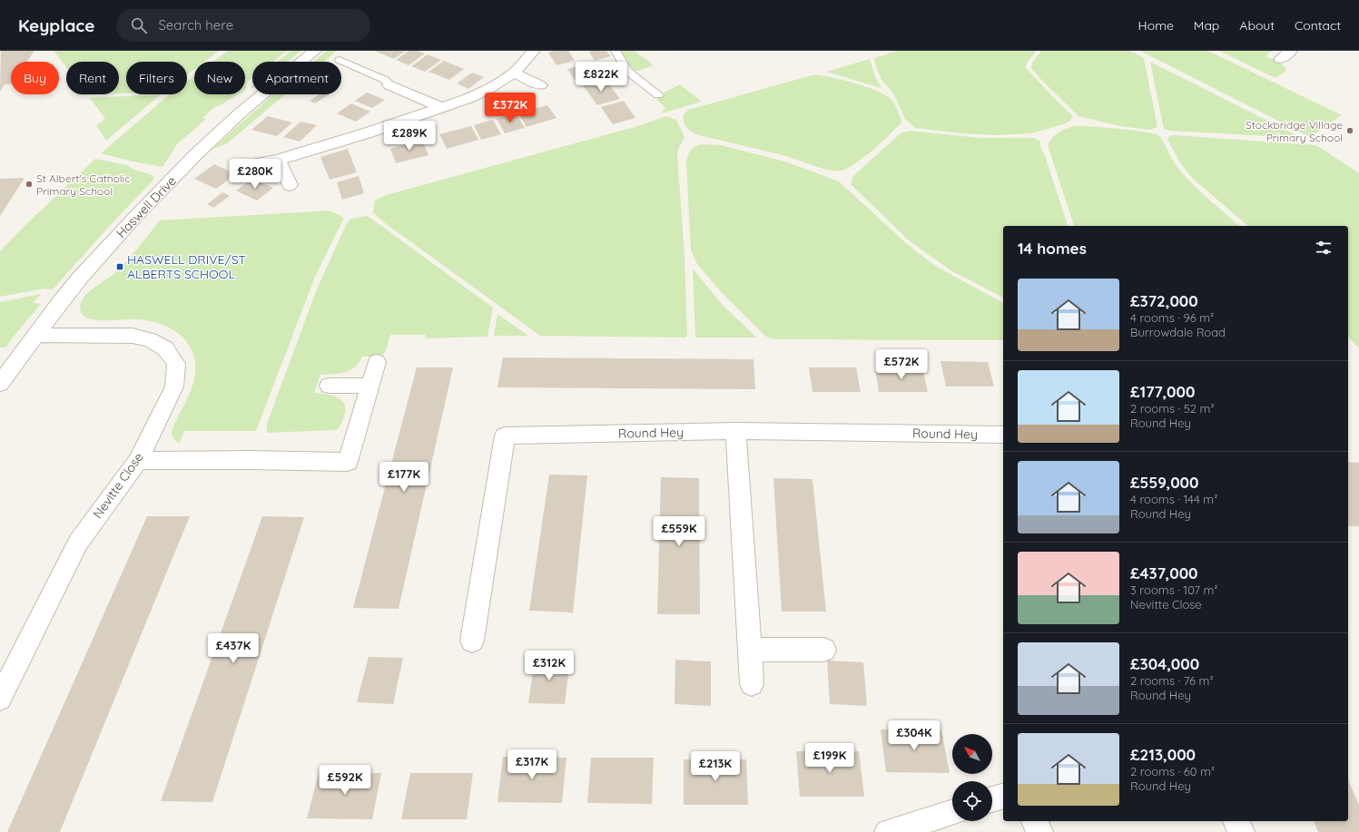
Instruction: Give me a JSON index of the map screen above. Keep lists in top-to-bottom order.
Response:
{
  "streets": {
    "street": ["Haswell Drive", "Round Hey", "Nevitte Close"]
  },
  "crossings": [
    ["Haswell Drive", "Nevitte Close"]
  ],
  "places": {
    "other": ["Stockbridge Village Primary School", "St Albert's Catholic Primary School"],
    "transit": ["HASWELL DRIVE/ST ALBERTS SCHOOL"]
  },
  "north": "top left",
  "page": {
    "header": "Keyplace",
    "search": "Search here",
    "nav": [
      "Home",
      "Map",
      "About",
      "Contact"
    ],
    "price": [
      "£822K",
      "£372K",
      "£289K",
      "£280K",
      "£572K",
      "£177K",
      "£559K",
      "£437K",
      "£312K",
      "£304K",
      "£199K",
      "£317K",
      "£213K",
      "£592K"
    ],
    "chip": [
      "Buy",
      "Rent",
      "Filters",
      "New",
      "Apartment"
    ],
    "heading": "14 homes",
    "list": [
      {
        "name": "£372,000",
        "note": "4 rooms · 96 m² · Burrowdale Road"
      },
      {
        "name": "£177,000",
        "note": "2 rooms · 52 m² · Round Hey"
      },
      {
        "name": "£559,000",
        "note": "4 rooms · 144 m² · Round Hey"
      },
      {
        "name": "£437,000",
        "note": "3 rooms · 107 m² · Nevitte Close"
      },
      {
        "name": "£304,000",
        "note": "2 rooms · 76 m² · Round Hey"
      },
      {
        "name": "£213,000",
        "note": "2 rooms · 60 m² · Round Hey"
      }
    ]
  }
}
